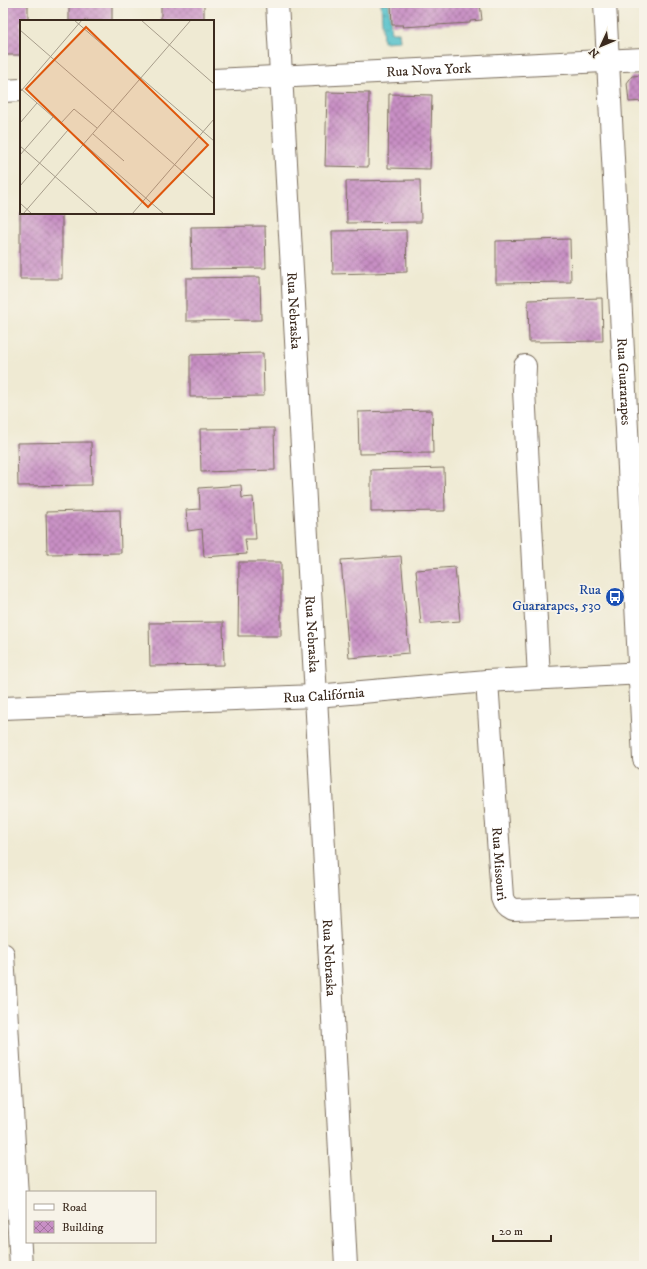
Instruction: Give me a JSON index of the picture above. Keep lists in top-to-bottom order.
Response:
{
  "streets": {
    "street": [
      "Rua Nova York",
      "Rua Nebraska",
      "Rua Guararapes",
      "Rua Califórnia",
      "Rua Missouri"
    ]
  },
  "crossings": [
    ["Rua Nova York", "Rua Nebraska"],
    ["Rua Nova York", "Rua Guararapes"],
    ["Rua Nebraska", "Rua Califórnia"],
    ["Rua Guararapes", "Rua Califórnia"],
    ["Rua Califórnia", "Rua Missouri"]
  ],
  "places": {
    "bus stop": ["Rua Guararapes, 530"]
  },
  "legend": ["Road", "Building"],
  "scale_bar": "20 m",
  "north": "bottom left"
}
